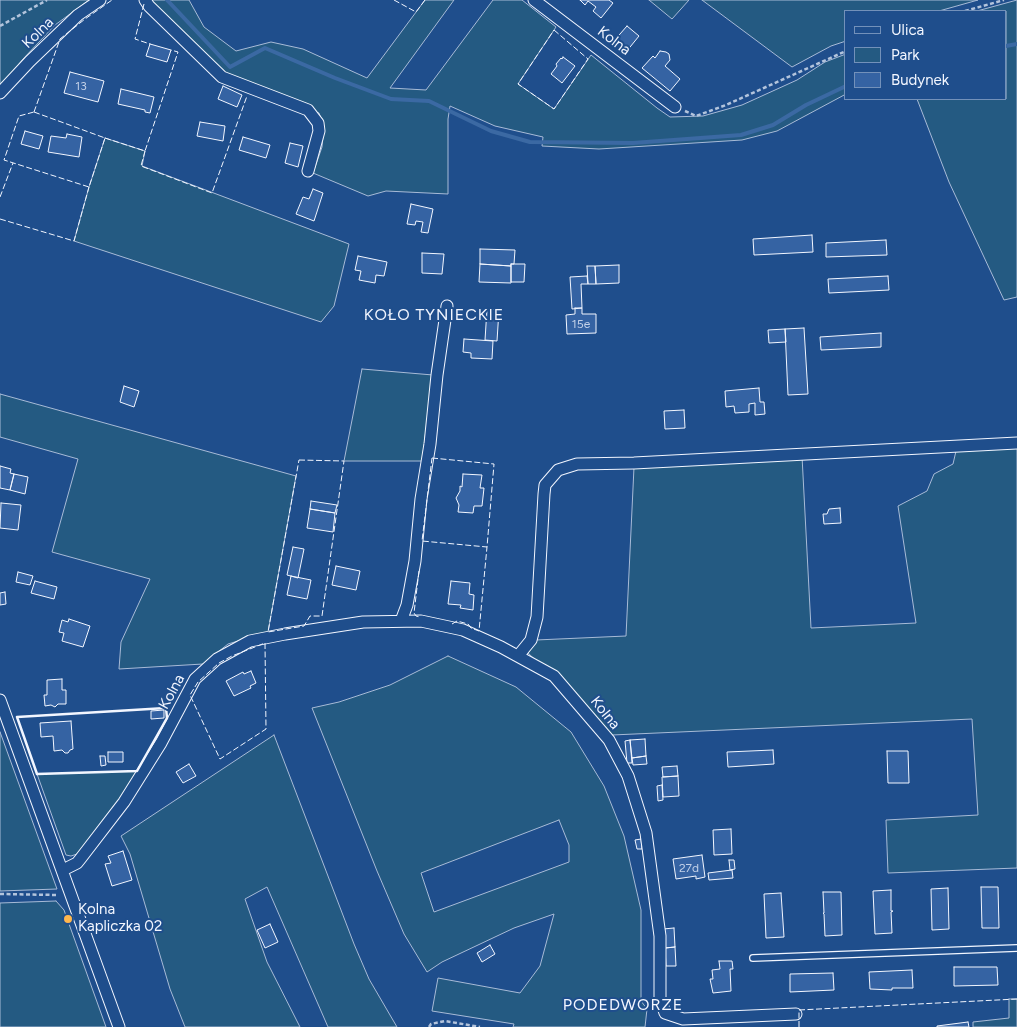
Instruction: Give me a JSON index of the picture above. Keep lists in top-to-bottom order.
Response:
{
  "streets": {
    "street": ["Kolna"]
  },
  "districts": ["KOŁO TYNIECKIE", "PODEDWORZE"],
  "places": ["Kolna Kapliczka 02"],
  "house_numbers": ["13", "15e", "27d"],
  "legend": ["Ulica", "Park", "Budynek"]
}
